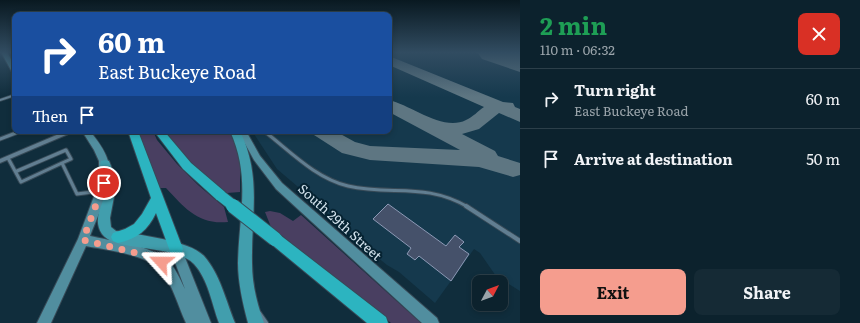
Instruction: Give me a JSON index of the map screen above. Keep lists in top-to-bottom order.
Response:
{
  "streets": {
    "street": ["South 29th Street"]
  },
  "north": "top right",
  "page": {
    "heading": ["2 min", "110 m · 06:32"],
    "turn": ["60 m", "East Buckeye Road"],
    "list": [
      {
        "name": "Turn right",
        "note": "East Buckeye Road",
        "value": "60 m"
      },
      {
        "name": "Arrive at destination",
        "value": "50 m"
      }
    ],
    "then": "Then",
    "buttons": ["Exit", "Share"]
  }
}
